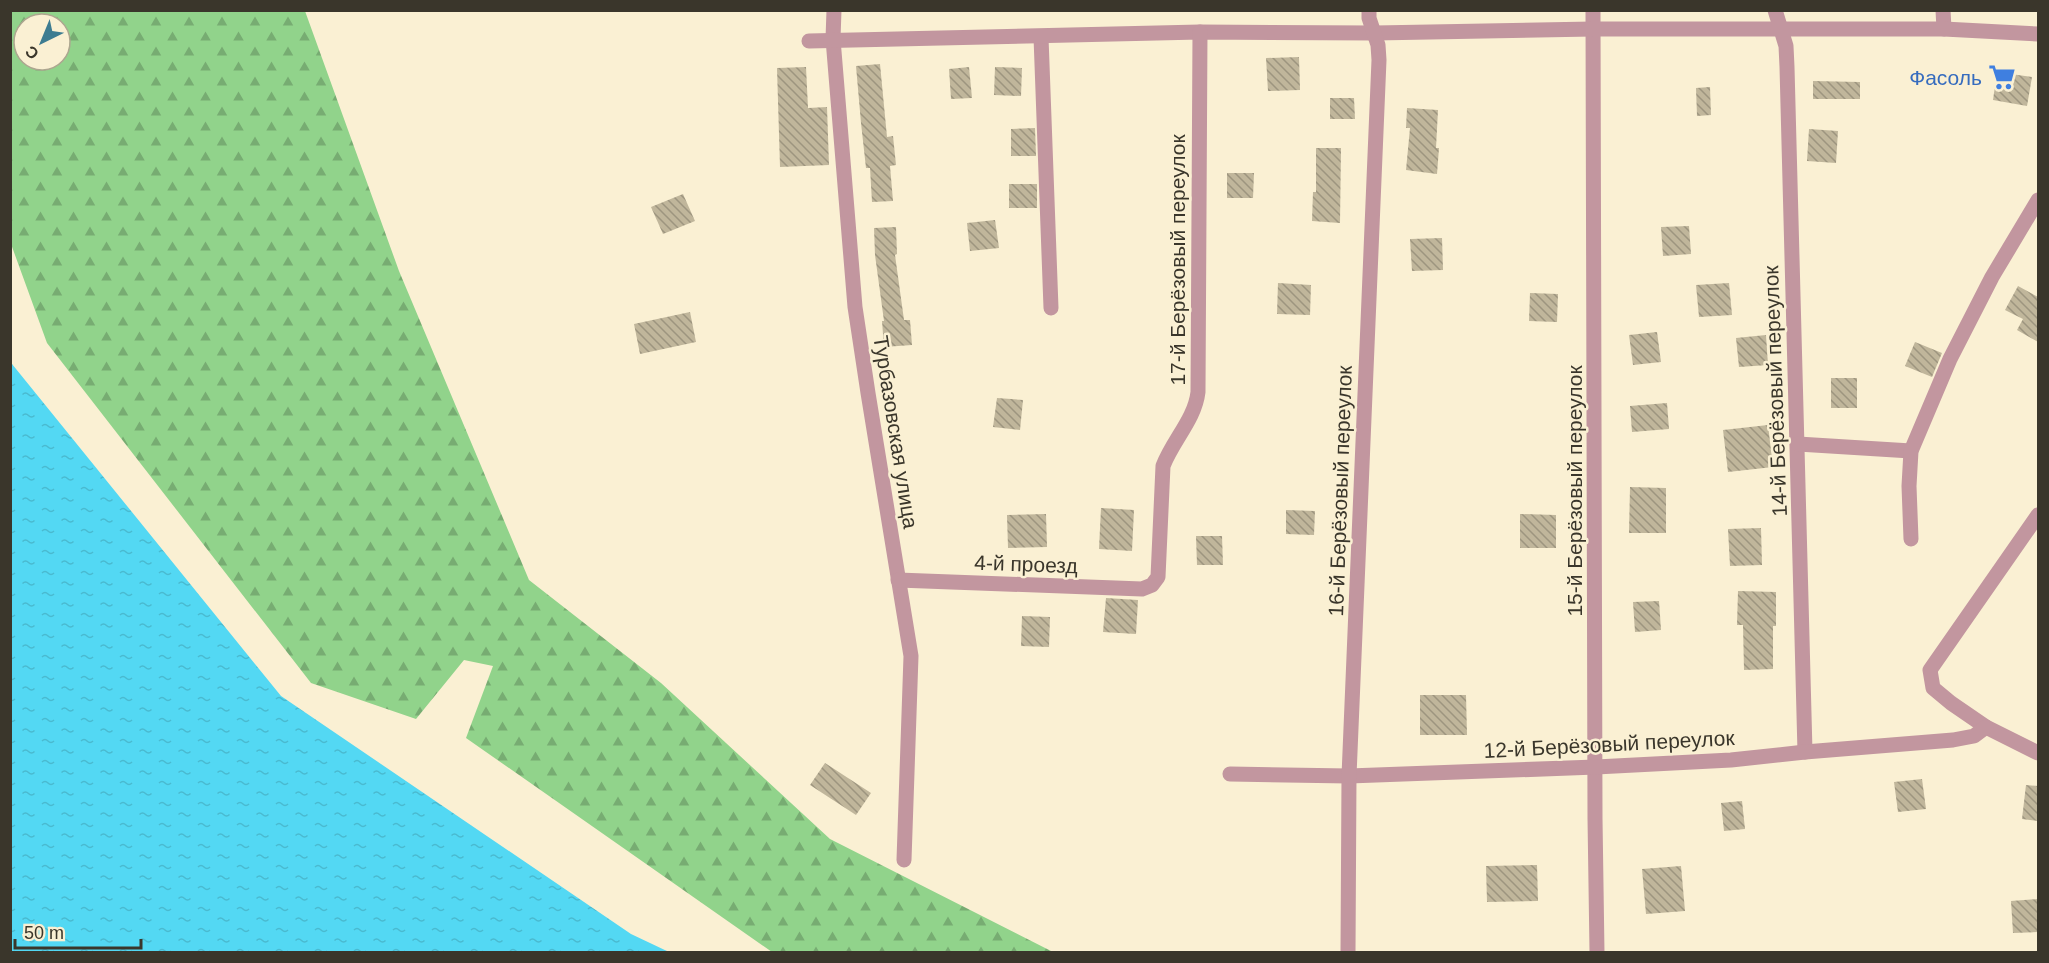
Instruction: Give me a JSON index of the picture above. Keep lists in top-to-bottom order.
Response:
{
  "streets": {
    "street": [
      "17-й Берёзовый переулок",
      "14-й Берёзовый переулок",
      "Турбазовская улица",
      "16-й Берёзовый переулок",
      "15-й Берёзовый переулок",
      "4-й проезд",
      "12-й Берёзовый переулок"
    ]
  },
  "crossings": [
    ["17-й Берёзовый переулок", "4-й проезд"],
    ["14-й Берёзовый переулок", "12-й Берёзовый переулок"],
    ["Турбазовская улица", "4-й проезд"],
    ["16-й Берёзовый переулок", "12-й Берёзовый переулок"],
    ["15-й Берёзовый переулок", "12-й Берёзовый переулок"]
  ],
  "places": {
    "supermarket": ["Фасоль"]
  },
  "scale_bar": "50 m",
  "north": "bottom left"
}
